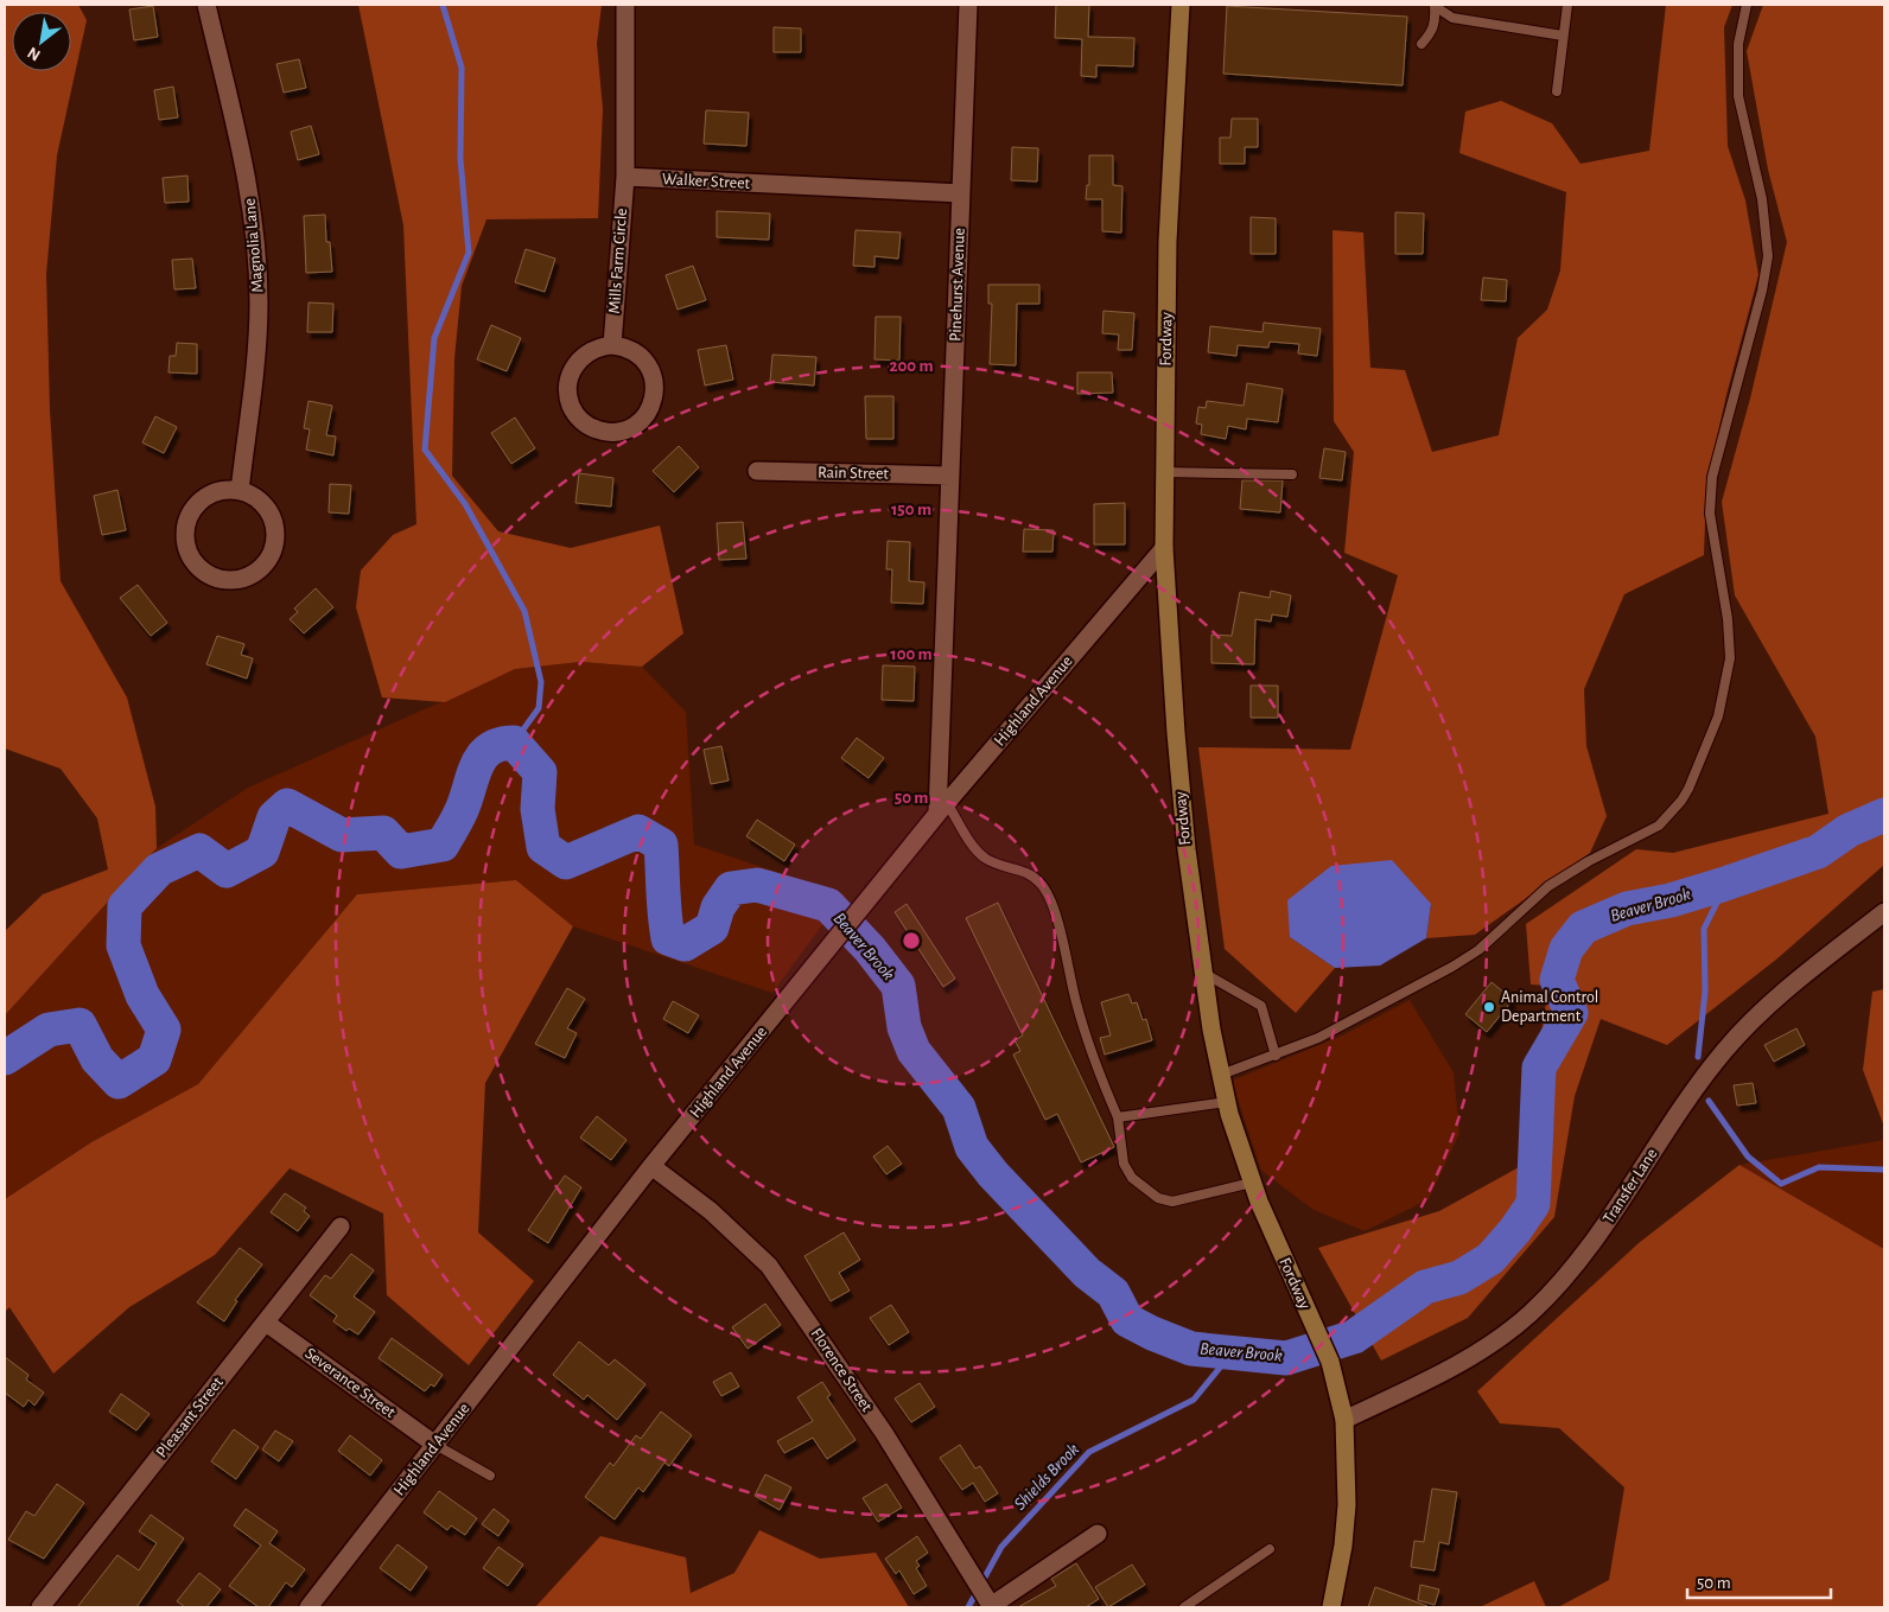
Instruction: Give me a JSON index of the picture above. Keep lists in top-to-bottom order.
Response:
{
  "streets": {
    "street": [
      "Walker Street",
      "Magnolia Lane",
      "Mills Farm Circle",
      "Pinehurst Avenue",
      "Fordway",
      "Rain Street",
      "Highland Avenue",
      "Transfer Lane",
      "Florence Street",
      "Severance Street",
      "Pleasant Street"
    ]
  },
  "crossings": [
    ["Walker Street", "Mills Farm Circle"],
    ["Walker Street", "Pinehurst Avenue"],
    ["Pinehurst Avenue", "Rain Street"],
    ["Pinehurst Avenue", "Highland Avenue"],
    ["Fordway", "Highland Avenue"],
    ["Fordway", "Transfer Lane"],
    ["Highland Avenue", "Florence Street"],
    ["Highland Avenue", "Severance Street"],
    ["Severance Street", "Pleasant Street"]
  ],
  "water": ["Beaver Brook", "Shields Brook"],
  "places": ["Animal Control Department"],
  "scale_bar": "50 m",
  "north": "bottom left",
  "rings": [
    "200 m",
    "150 m",
    "100 m",
    "50 m"
  ]
}
